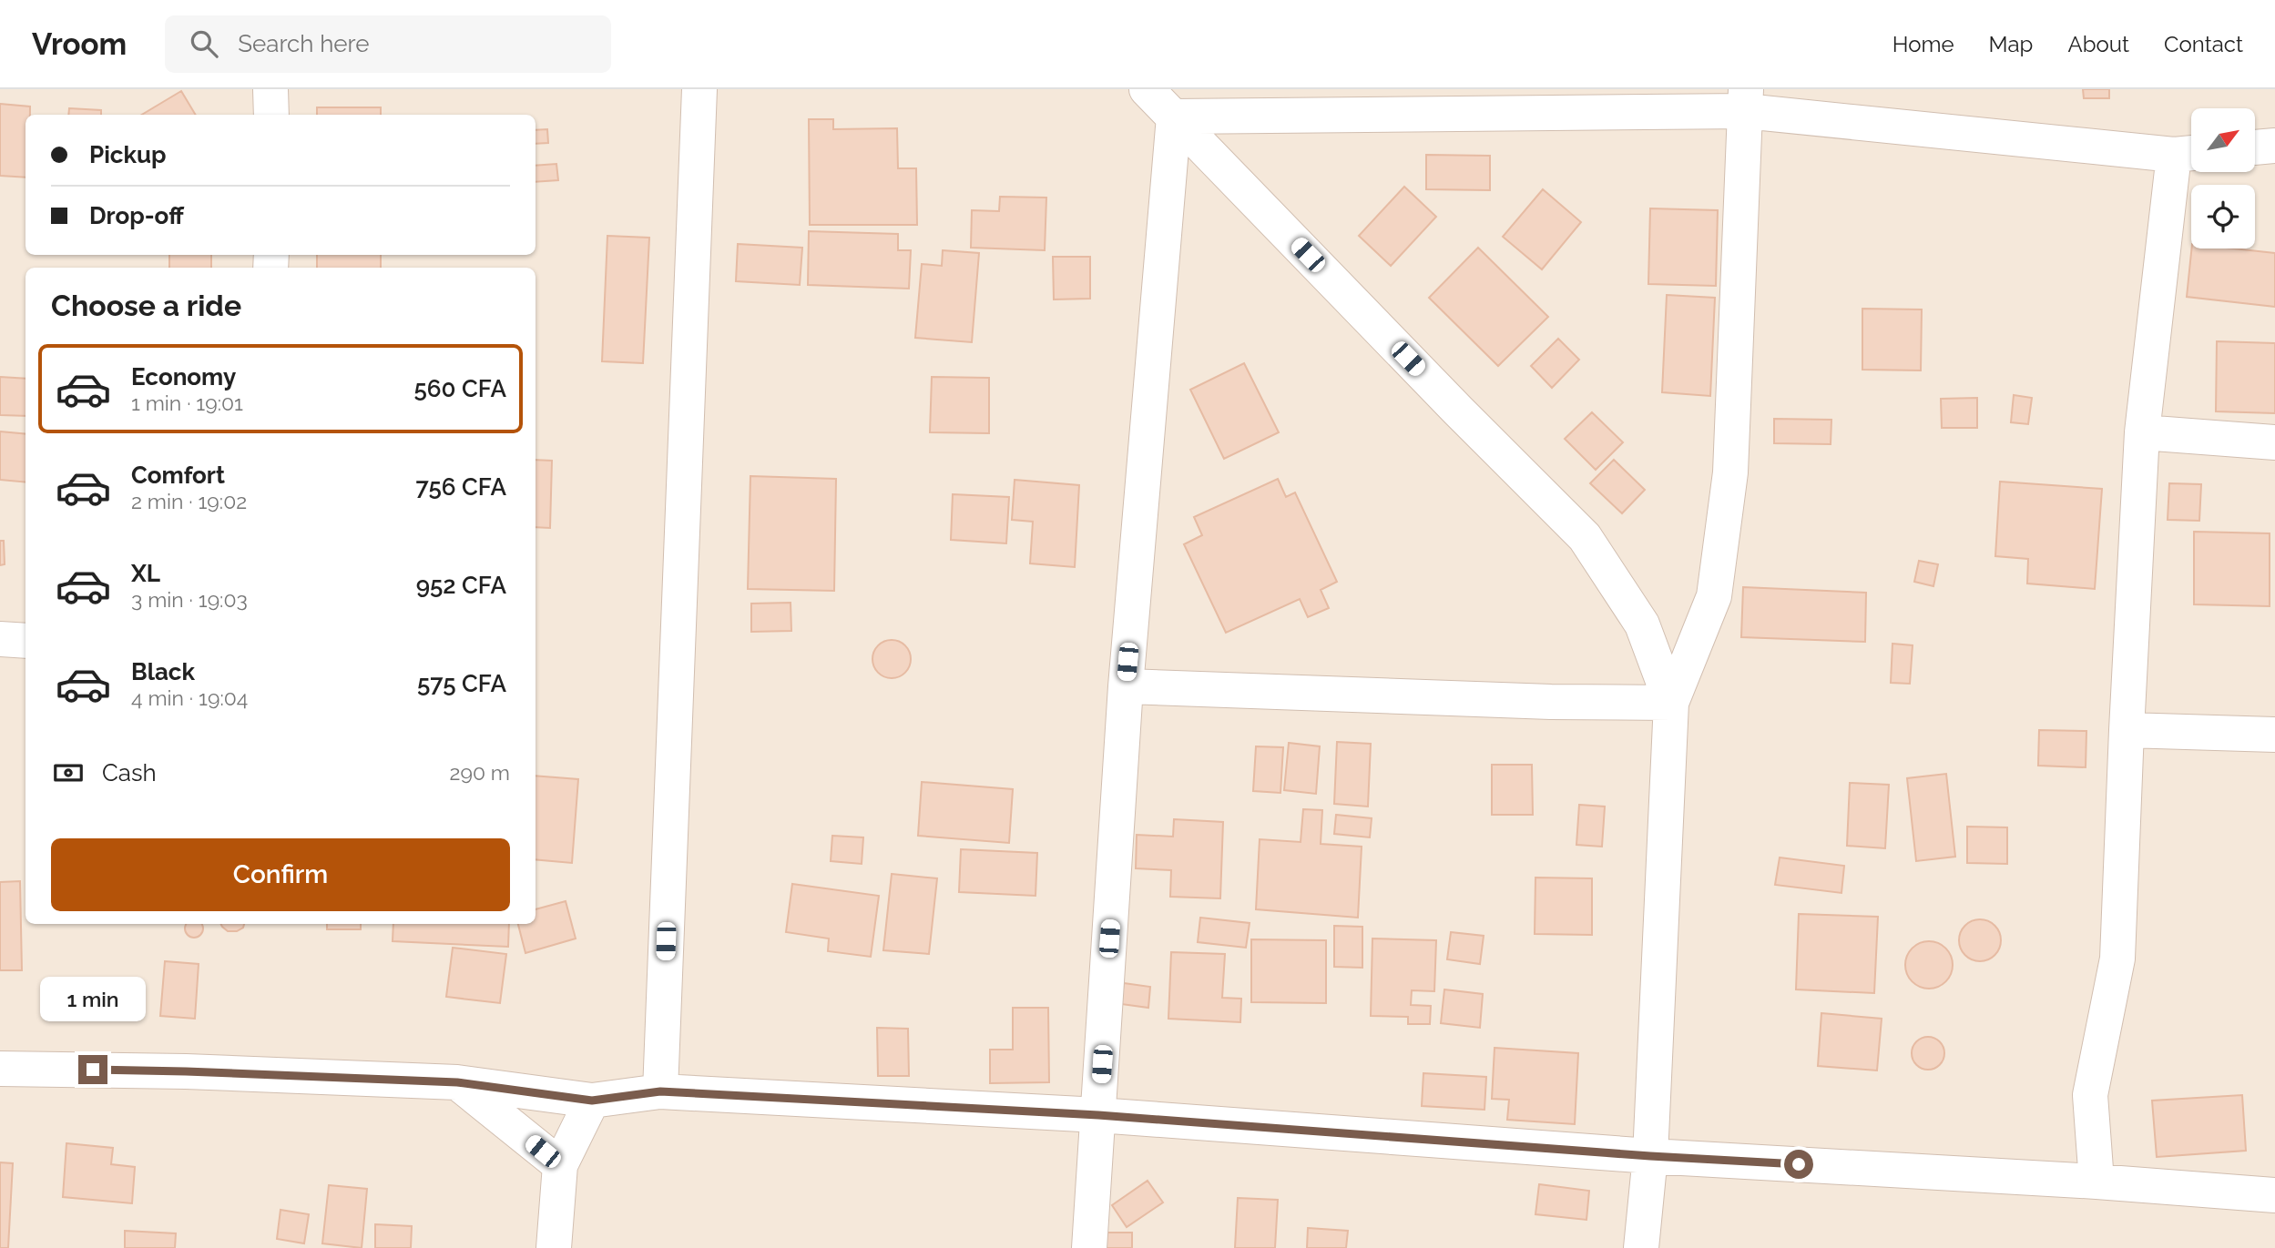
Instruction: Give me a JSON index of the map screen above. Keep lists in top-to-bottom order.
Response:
{
  "north": "top right",
  "page": {
    "header": "Vroom",
    "search": "Search here",
    "nav": [
      "Home",
      "Map",
      "About",
      "Contact"
    ],
    "banner": ["Pickup", "Drop-off"],
    "heading": "Choose a ride",
    "list": [
      {
        "name": "Economy",
        "note": "1 min · 19:01",
        "value": "560 CFA"
      },
      {
        "name": "Comfort",
        "note": "2 min · 19:02",
        "value": "756 CFA"
      },
      {
        "name": "XL",
        "note": "3 min · 19:03",
        "value": "952 CFA"
      },
      {
        "name": "Black",
        "note": "4 min · 19:04",
        "value": "575 CFA"
      }
    ],
    "pay": ["Cash", "290 m"],
    "buttons": "Confirm",
    "bubble": "1 min"
  }
}
